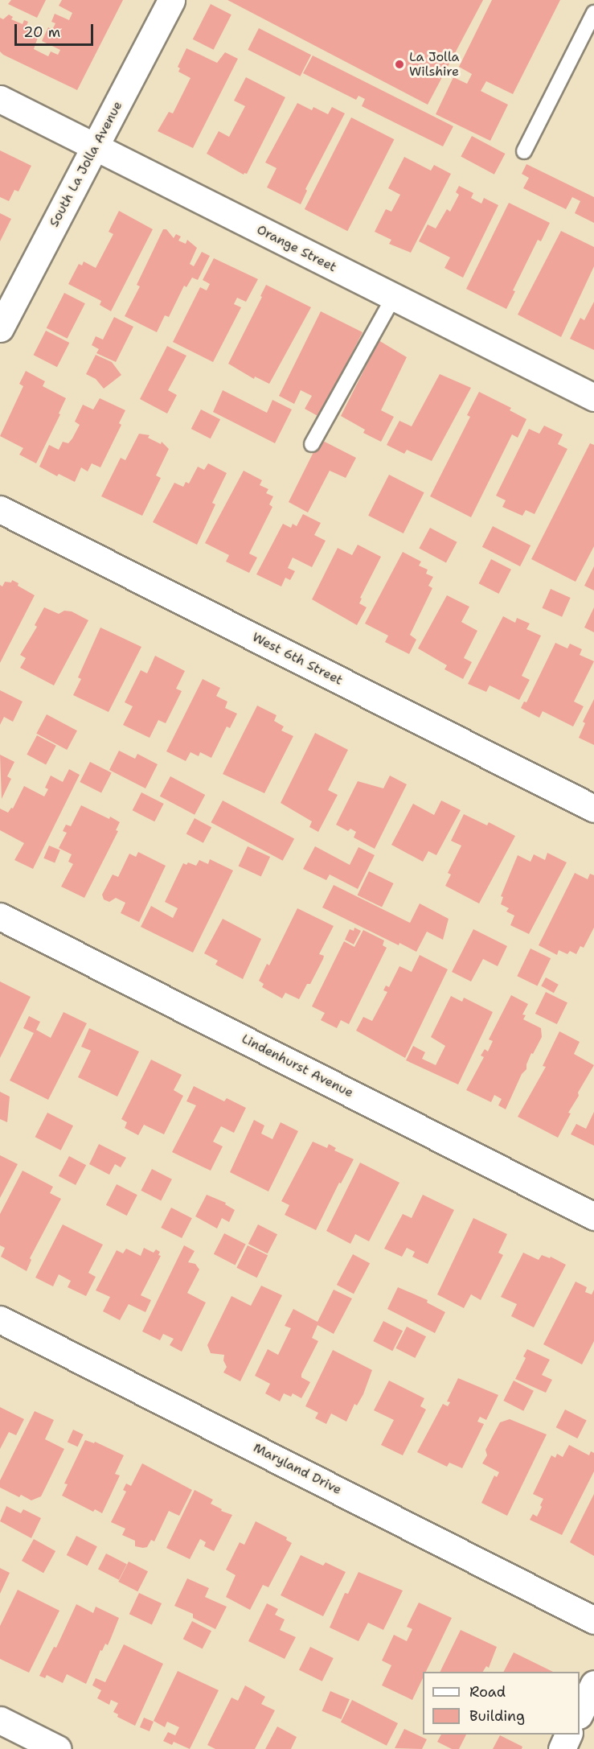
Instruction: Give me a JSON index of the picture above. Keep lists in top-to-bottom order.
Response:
{
  "streets": {
    "street": [
      "South La Jolla Avenue",
      "Orange Street",
      "West 6th Street",
      "Lindenhurst Avenue",
      "Maryland Drive"
    ]
  },
  "crossings": [
    ["South La Jolla Avenue", "Orange Street"]
  ],
  "places": ["La Jolla Wilshire"],
  "legend": ["Road", "Building"],
  "scale_bar": "20 m"
}
